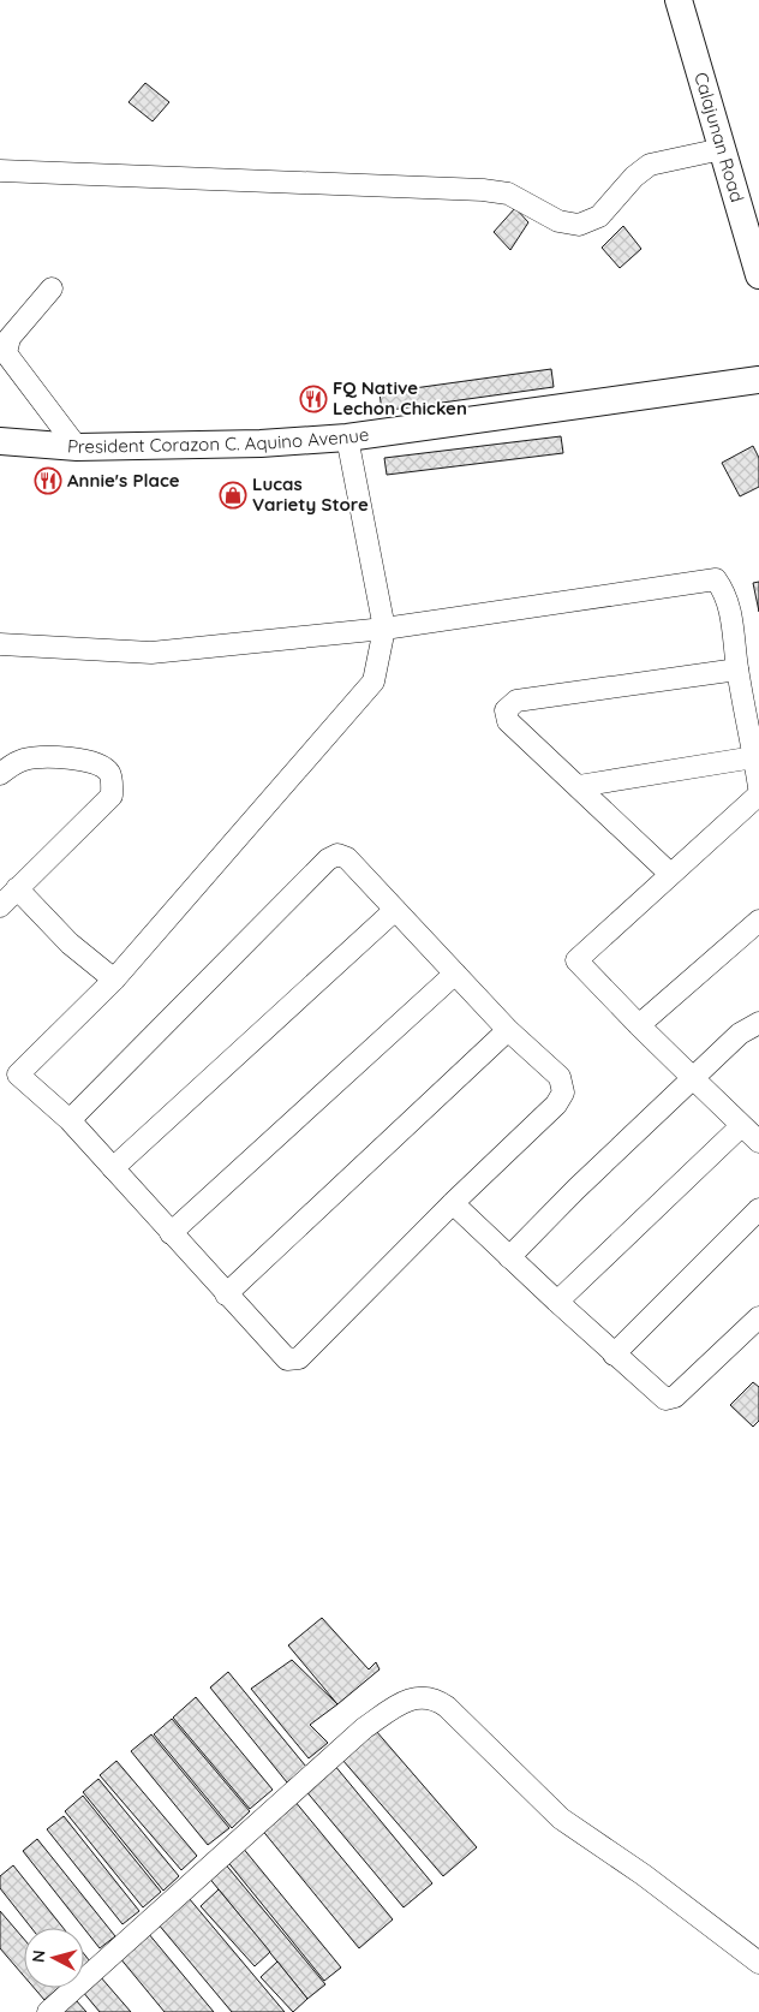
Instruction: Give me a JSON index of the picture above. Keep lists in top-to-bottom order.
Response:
{
  "streets": {
    "main road": ["Calajunan Road", "President Corazon C. Aquino Avenue"]
  },
  "places": {
    "restaurant": ["FQ Native Lechon Chicken", "Annie's Place"],
    "shop": ["Lucas Variety Store"]
  },
  "north": "left"
}
